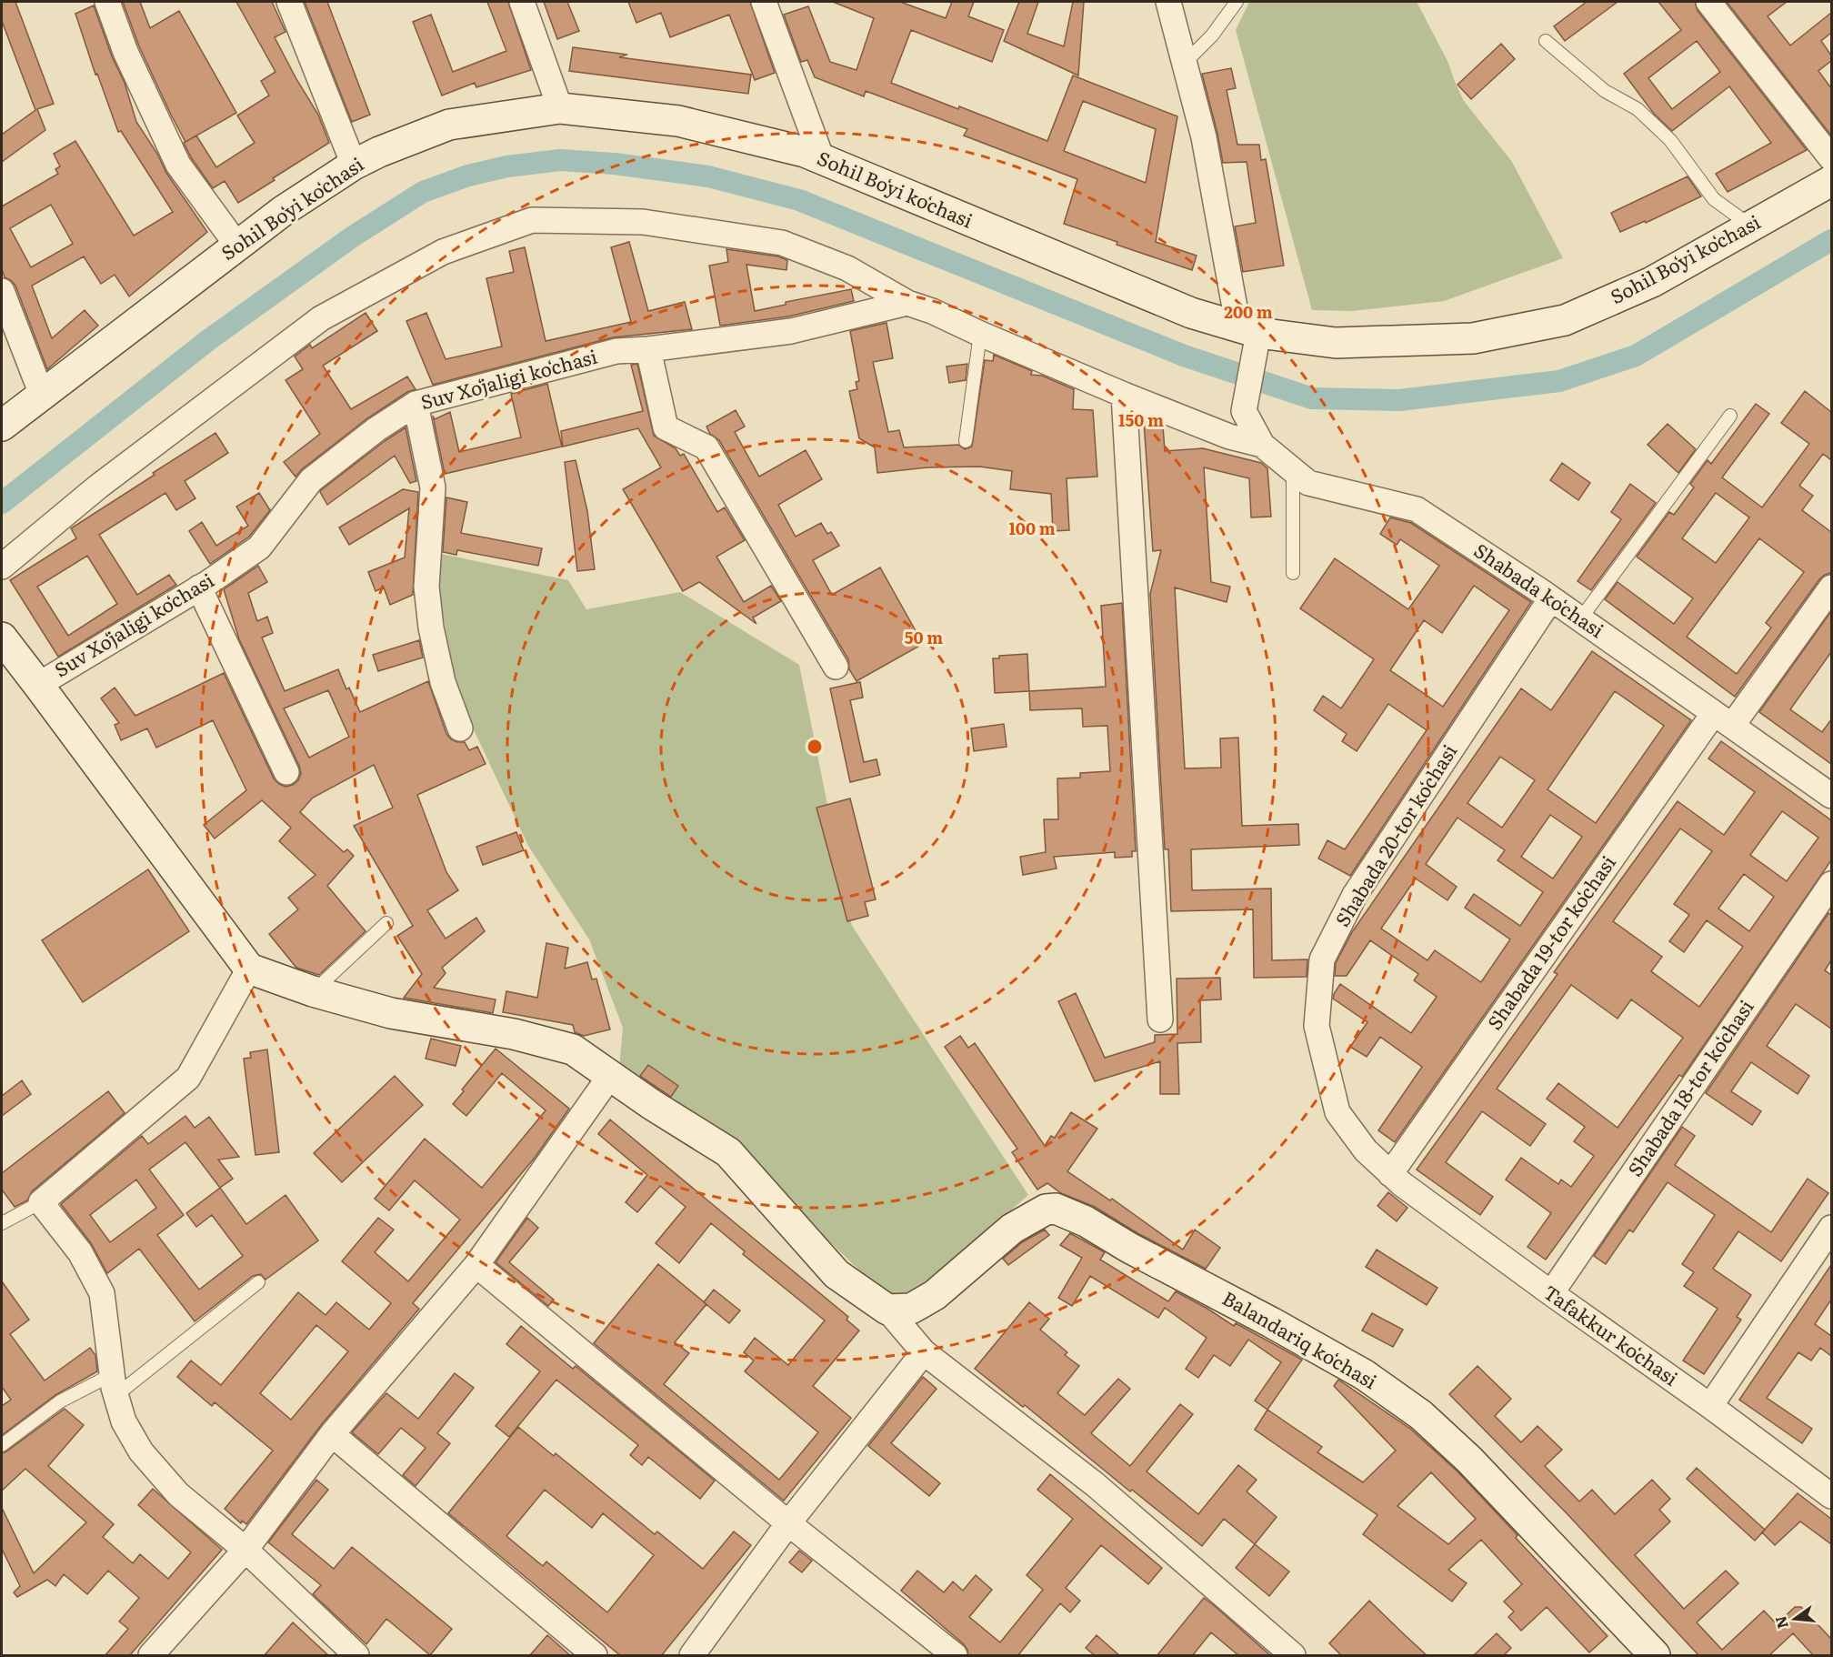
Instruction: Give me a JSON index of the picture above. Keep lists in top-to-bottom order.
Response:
{
  "streets": {
    "street": [
      "Sohil Boʻyi koʻchasi",
      "Suv Xoʻjaligi koʻchasi",
      "Shabada koʻchasi",
      "Shabada 20-tor koʻchasi",
      "Shabada 19-tor koʻchasi",
      "Shabada 18-tor koʻchasi",
      "Tafakkur koʻchasi",
      "Balandariq koʻchasi"
    ]
  },
  "crossings": [
    ["Sohil Boʻyi koʻchasi", "Shabada koʻchasi"],
    ["Shabada koʻchasi", "Shabada 20-tor koʻchasi"],
    ["Shabada koʻchasi", "Shabada 19-tor koʻchasi"],
    ["Shabada 20-tor koʻchasi", "Shabada 19-tor koʻchasi"],
    ["Shabada 20-tor koʻchasi", "Tafakkur koʻchasi"],
    ["Shabada 19-tor koʻchasi", "Tafakkur koʻchasi"],
    ["Shabada 18-tor koʻchasi", "Tafakkur koʻchasi"]
  ],
  "north": "left",
  "rings": [
    "200 m",
    "150 m",
    "100 m",
    "50 m"
  ]
}
